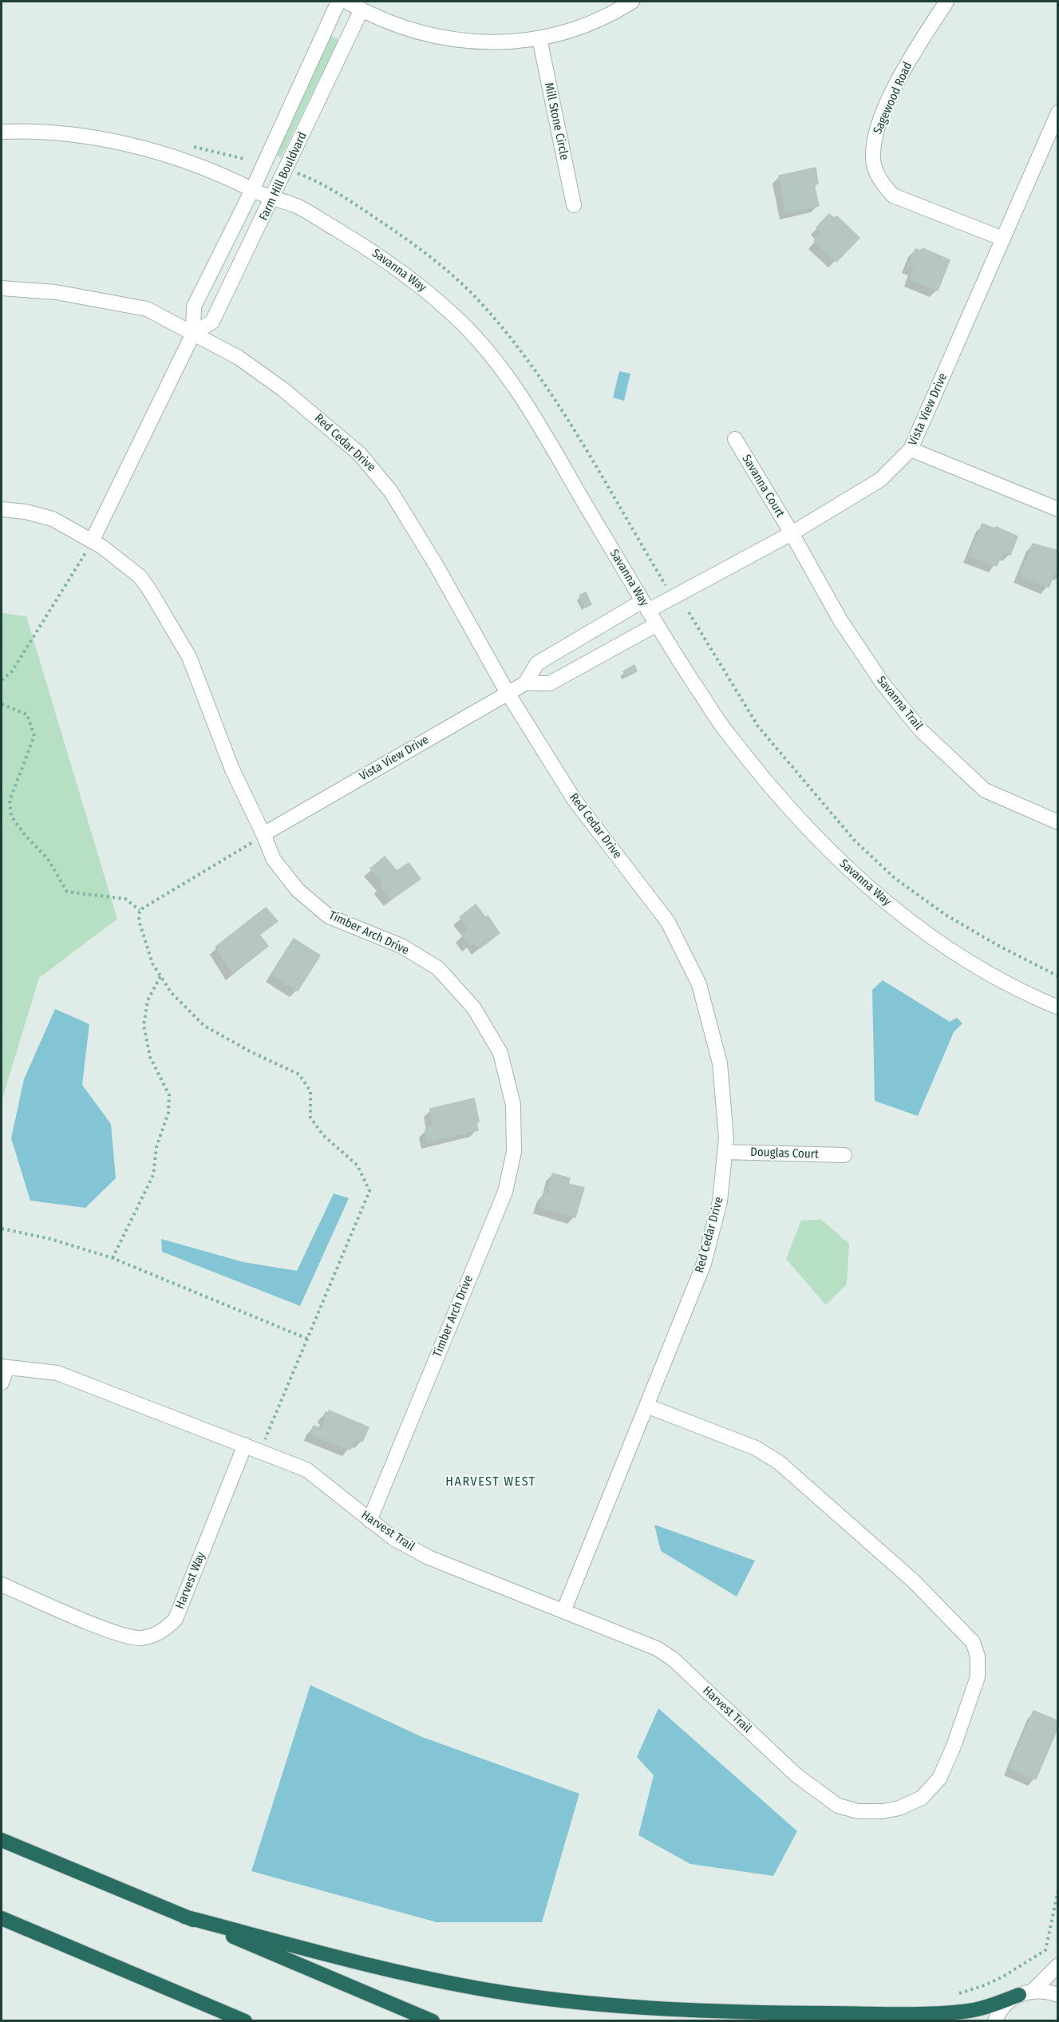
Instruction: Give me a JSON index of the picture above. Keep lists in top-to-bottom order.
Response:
{
  "streets": {
    "street": [
      "Sagewood Road",
      "Mill Stone Circle",
      "Farm Hill Bouldvard",
      "Savanna Way",
      "Vista View Drive",
      "Red Cedar Drive",
      "Savanna Court",
      "Savanna Trail",
      "Timber Arch Drive",
      "Douglas Court",
      "Harvest Trail",
      "Harvest Way"
    ]
  },
  "crossings": [
    ["Sagewood Road", "Vista View Drive"],
    ["Farm Hill Bouldvard", "Savanna Way"],
    ["Farm Hill Bouldvard", "Red Cedar Drive"],
    ["Farm Hill Bouldvard", "Timber Arch Drive"],
    ["Savanna Way", "Vista View Drive"],
    ["Vista View Drive", "Red Cedar Drive"],
    ["Vista View Drive", "Savanna Court"],
    ["Vista View Drive", "Savanna Trail"],
    ["Vista View Drive", "Timber Arch Drive"],
    ["Red Cedar Drive", "Douglas Court"],
    ["Red Cedar Drive", "Harvest Trail"],
    ["Savanna Court", "Savanna Trail"],
    ["Timber Arch Drive", "Harvest Trail"],
    ["Harvest Trail", "Harvest Way"]
  ],
  "districts": ["HARVEST WEST"]
}
